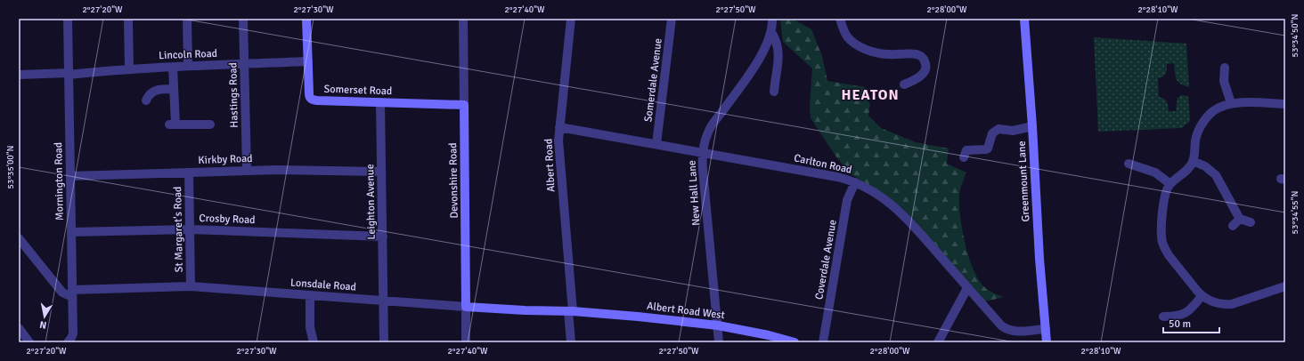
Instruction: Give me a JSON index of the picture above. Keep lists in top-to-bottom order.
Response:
{
  "streets": {
    "street": [
      "Lincoln Road",
      "Somerdale Avenue",
      "Somerset Road",
      "Hastings Road",
      "Kirkby Road",
      "Carlton Road",
      "Albert Road",
      "Devonshire Road",
      "Mornington Road",
      "Greenmount Lane",
      "New Hall Lane",
      "Leighton Avenue",
      "Crosby Road",
      "St Margaret's Road",
      "Coverdale Avenue",
      "Lonsdale Road",
      "Albert Road West"
    ]
  },
  "crossings": [
    ["Lincoln Road", "Somerset Road"],
    ["Lincoln Road", "Hastings Road"],
    ["Lincoln Road", "Mornington Road"],
    ["Somerdale Avenue", "Carlton Road"],
    ["Somerset Road", "Devonshire Road"],
    ["Somerset Road", "Leighton Avenue"],
    ["Hastings Road", "Kirkby Road"],
    ["Kirkby Road", "Mornington Road"],
    ["Kirkby Road", "Leighton Avenue"],
    ["Kirkby Road", "St Margaret's Road"],
    ["Carlton Road", "Albert Road"],
    ["Carlton Road", "Greenmount Lane"],
    ["Carlton Road", "New Hall Lane"],
    ["Carlton Road", "Coverdale Avenue"],
    ["Albert Road", "Lonsdale Road"],
    ["Albert Road", "Albert Road West"],
    ["Devonshire Road", "Lonsdale Road"],
    ["Mornington Road", "Crosby Road"],
    ["Mornington Road", "Lonsdale Road"],
    ["New Hall Lane", "Albert Road West"],
    ["Leighton Avenue", "Crosby Road"],
    ["Leighton Avenue", "Lonsdale Road"],
    ["Crosby Road", "St Margaret's Road"],
    ["St Margaret's Road", "Lonsdale Road"],
    ["Lonsdale Road", "Albert Road West"]
  ],
  "districts": ["HEATON"],
  "scale_bar": "50 m",
  "north": "bottom",
  "coordinates": [
    "2°27'20\"W",
    "2°27'30\"W",
    "2°27'40\"W",
    "2°27'50\"W",
    "2°28'00\"W",
    "2°28'10\"W",
    "53°34'50\"N",
    "53°35'00\"N",
    "53°34'55\"N"
  ]
}
